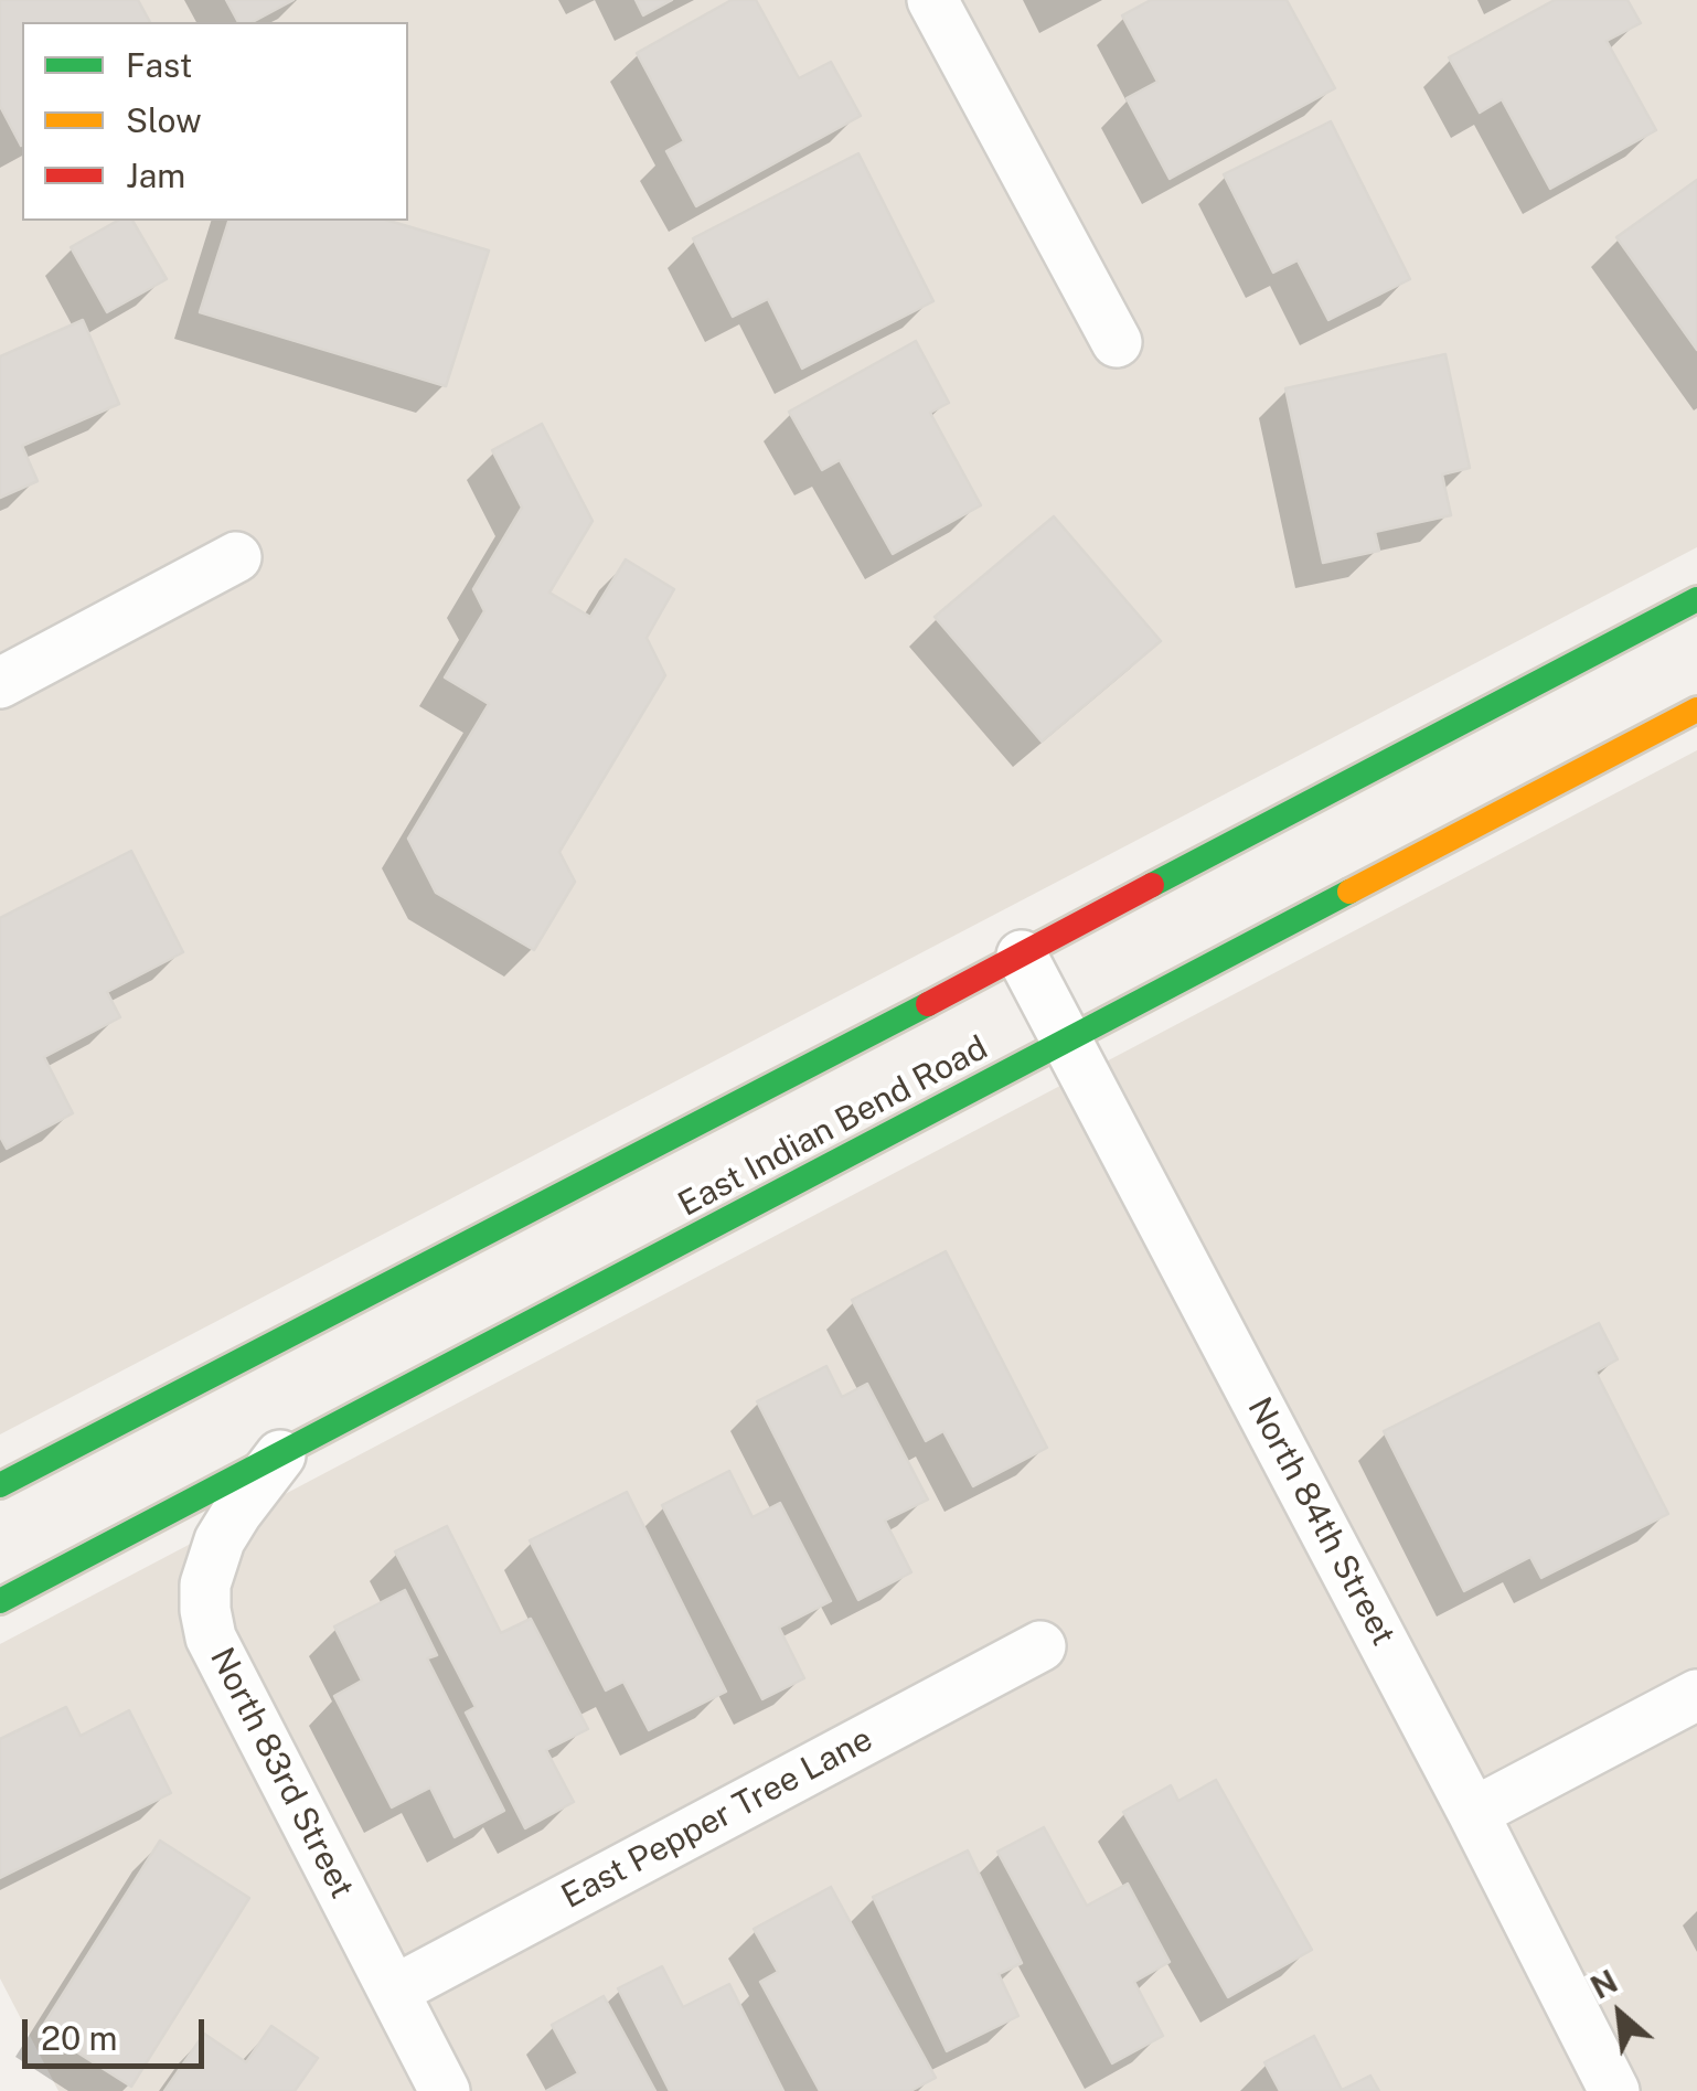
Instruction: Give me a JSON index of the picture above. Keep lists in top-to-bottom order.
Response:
{
  "streets": {
    "main road": ["East Indian Bend Road"],
    "street": ["North 84th Street", "North 83rd Street", "East Pepper Tree Lane"]
  },
  "crossings": [
    ["East Indian Bend Road", "North 84th Street"],
    ["East Indian Bend Road", "North 83rd Street"],
    ["North 83rd Street", "East Pepper Tree Lane"]
  ],
  "legend": ["Fast", "Slow", "Jam"],
  "scale_bar": "20 m",
  "north": "top left"
}
